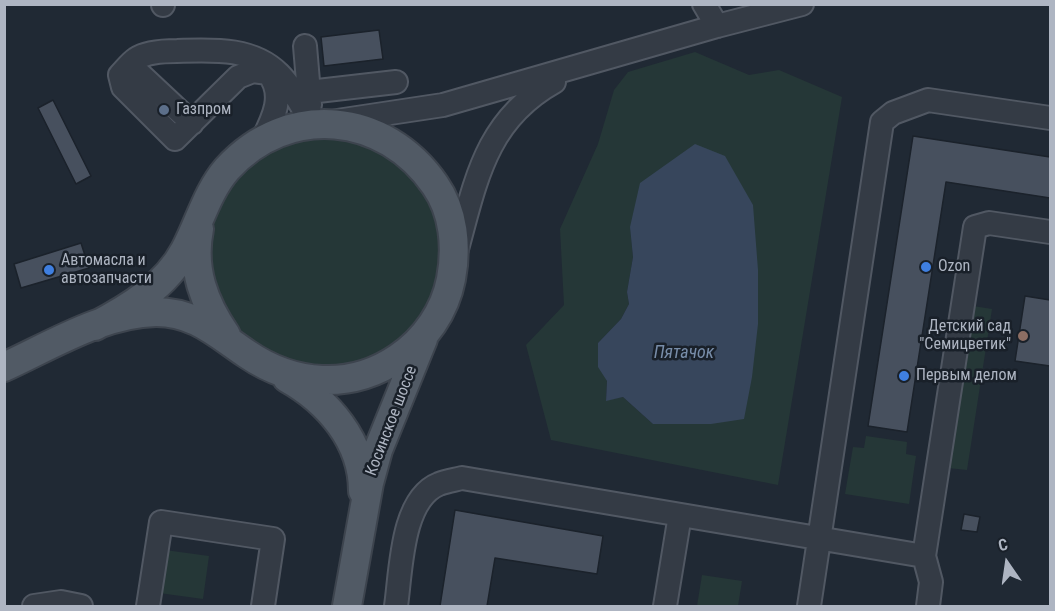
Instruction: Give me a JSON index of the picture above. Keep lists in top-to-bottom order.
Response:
{
  "streets": {
    "main road": ["Косинское шоссе"]
  },
  "water": ["Пятачок"],
  "places": [
    "Газпром",
    "Ozon",
    "Автомасла и автозапчасти",
    "Детский сад \"Семицветик\"",
    "Первым делом"
  ],
  "north": "top"
}
